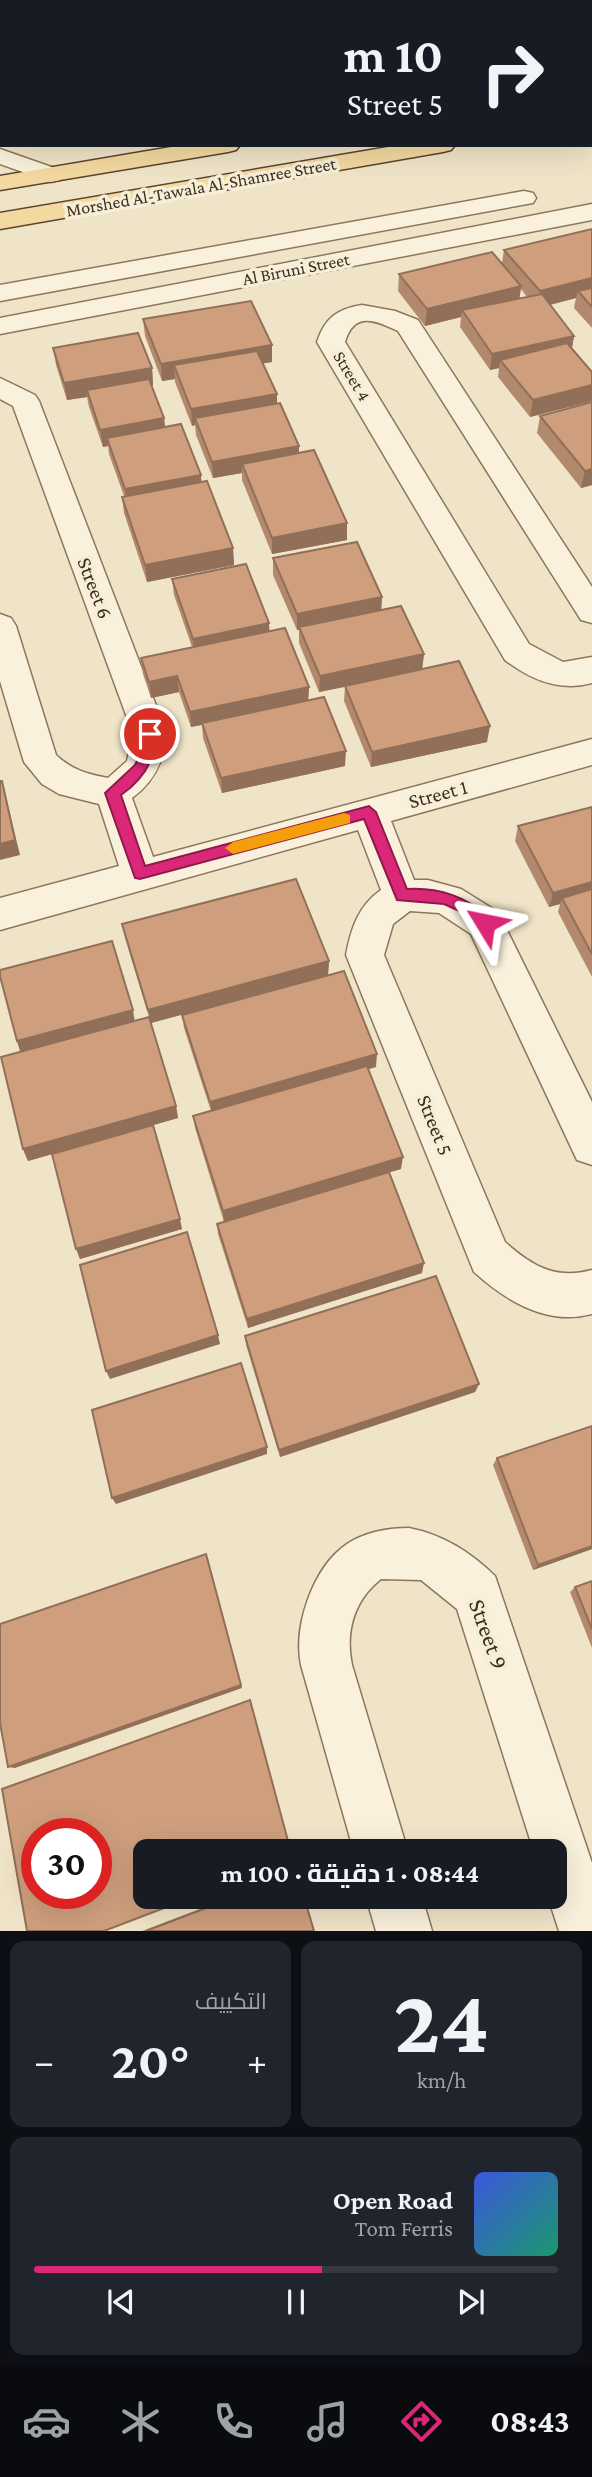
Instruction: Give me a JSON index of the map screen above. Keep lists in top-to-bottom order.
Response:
{
  "streets": {
    "main road": ["Morshed Al-Tawala Al-Shamree Street"],
    "street": [
      "Al Biruni Street",
      "Street 4",
      "Street 6",
      "Street 1",
      "Street 5",
      "Street 9"
    ]
  },
  "page": {
    "turn": ["10 m", "Street 5"],
    "limit": "30",
    "trip": "08:44 · 1 دقيقة · 100 m",
    "tile": [
      ["24", "km/h"],
      "التكييف"
    ],
    "heat": ["−", "20°", "+"],
    "song": ["Open Road", "Tom Ferris"],
    "tabs": "08:43"
  }
}
